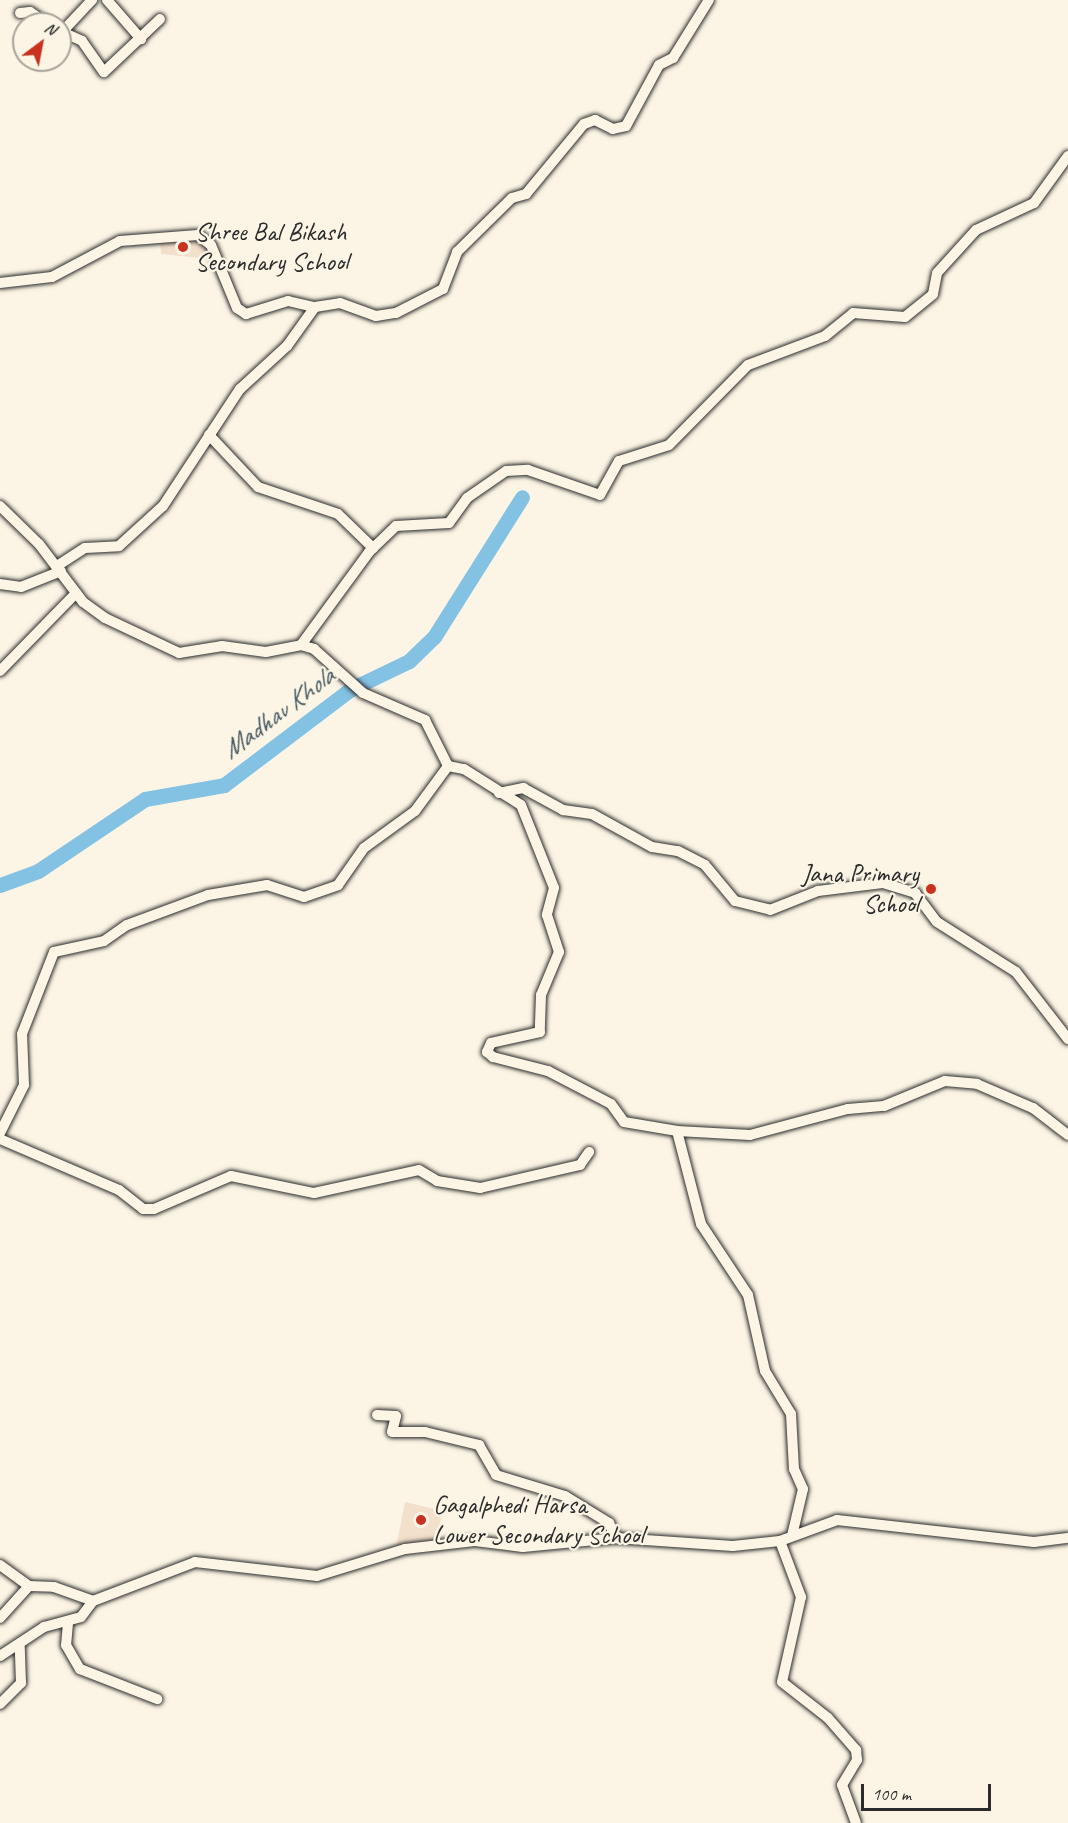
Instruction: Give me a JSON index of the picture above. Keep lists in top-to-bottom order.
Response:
{
  "water": ["Madhav Khola"],
  "places": ["Shree Bal Bikash Secondary School", "Jana Primary School", "Gagalphedi Harsa Lower Secondary School"],
  "scale_bar": "100 m",
  "north": "top right"
}
